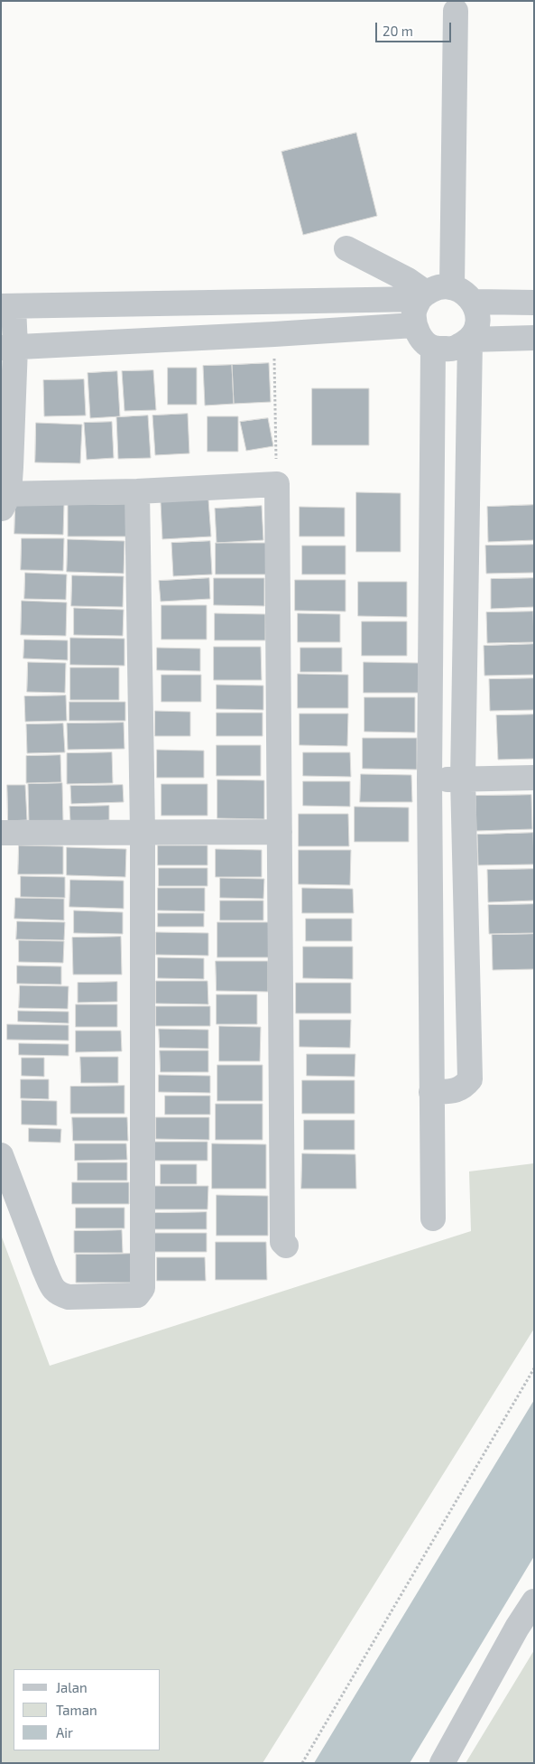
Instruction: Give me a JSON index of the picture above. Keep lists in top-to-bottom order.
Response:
{
  "legend": ["Jalan", "Taman", "Air"],
  "scale_bar": "20 m"
}
